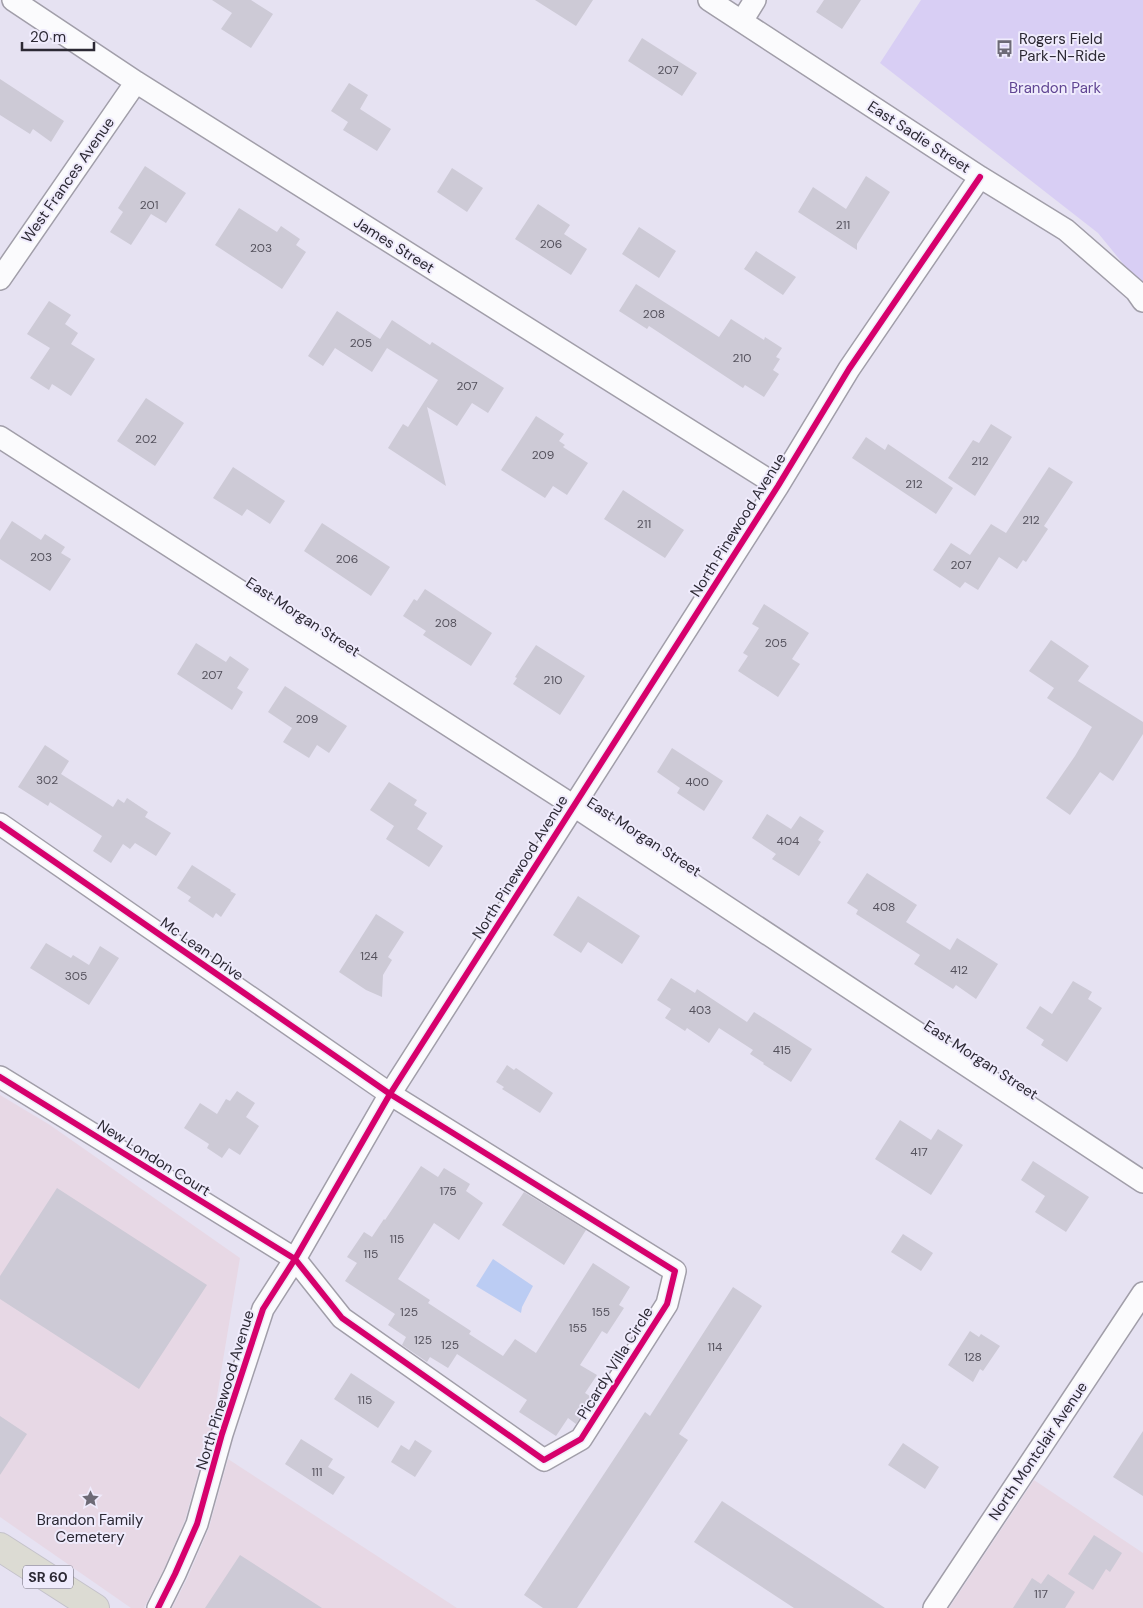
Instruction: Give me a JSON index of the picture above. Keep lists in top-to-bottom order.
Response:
{
  "streets": {
    "highway": ["SR 60"],
    "street": [
      "East Sadie Street",
      "West Frances Avenue",
      "James Street",
      "North Pinewood Avenue",
      "East Morgan Street",
      "Mc Lean Drive",
      "New London Court",
      "Picardy Villa Circle",
      "North Montclair Avenue"
    ]
  },
  "crossings": [
    ["East Sadie Street", "North Pinewood Avenue"],
    ["West Frances Avenue", "James Street"],
    ["James Street", "North Pinewood Avenue"],
    ["North Pinewood Avenue", "East Morgan Street"],
    ["North Pinewood Avenue", "Mc Lean Drive"],
    ["North Pinewood Avenue", "New London Court"],
    ["North Pinewood Avenue", "Picardy Villa Circle"],
    ["Mc Lean Drive", "Picardy Villa Circle"],
    ["New London Court", "Picardy Villa Circle"]
  ],
  "parks": ["Brandon Park"],
  "places": {
    "bus stop": ["Rogers Field Park-N-Ride"],
    "place": ["Brandon Family Cemetery"]
  },
  "house_numbers": [
    "207",
    "201",
    "211",
    "206",
    "203",
    "208",
    "205",
    "210",
    "207",
    "202",
    "209",
    "212",
    "212",
    "212",
    "211",
    "203",
    "206",
    "207",
    "208",
    "205",
    "207",
    "210",
    "209",
    "302",
    "400",
    "404",
    "408",
    "124",
    "412",
    "305",
    "403",
    "415",
    "417",
    "175",
    "115",
    "115",
    "125",
    "155",
    "155",
    "125",
    "125",
    "114",
    "128",
    "115",
    "111",
    "117"
  ],
  "scale_bar": "20 m"
}
